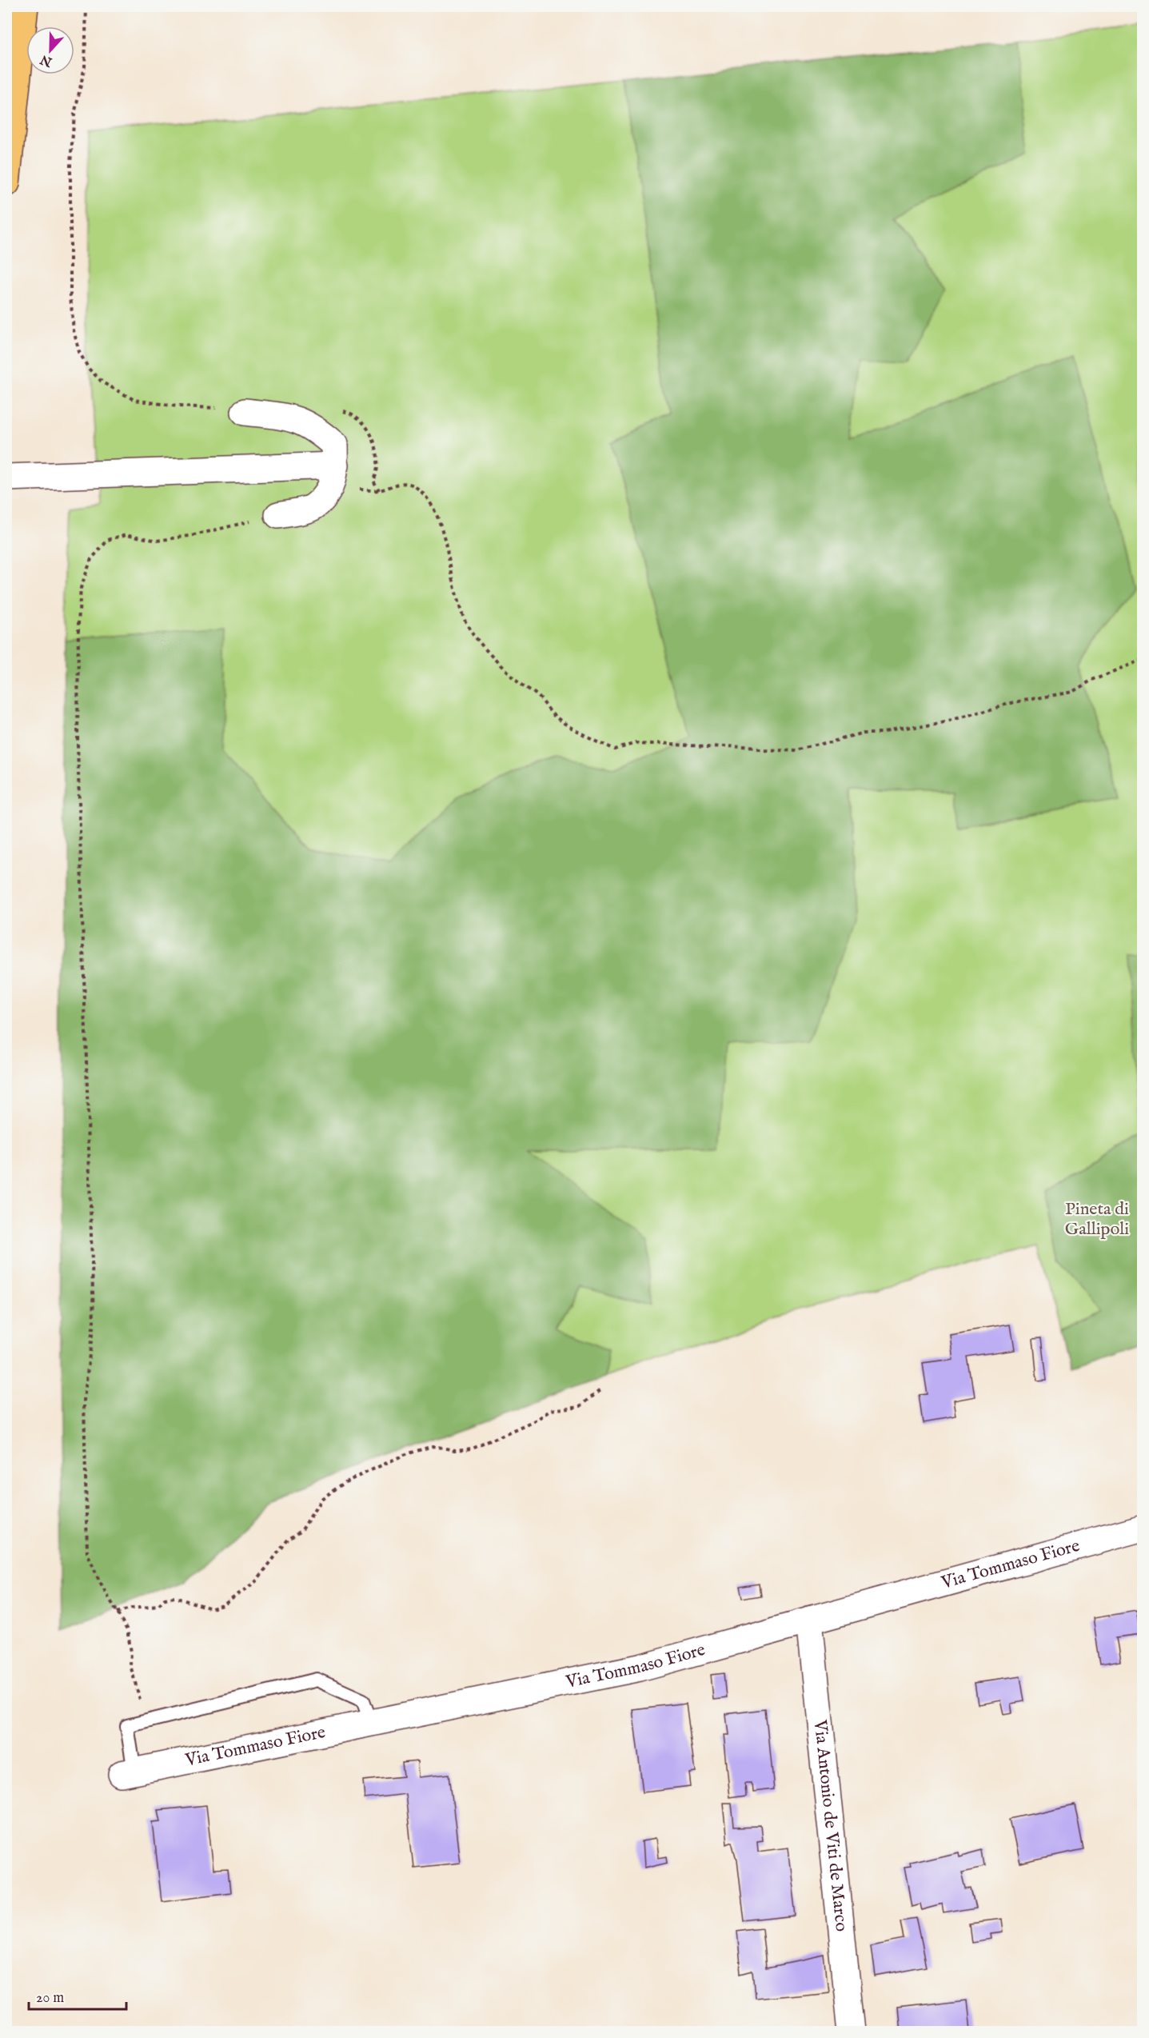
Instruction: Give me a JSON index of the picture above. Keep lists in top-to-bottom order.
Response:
{
  "streets": {
    "street": ["Via Tommaso Fiore", "Via Antonio de Viti de Marco"]
  },
  "crossings": [
    ["Via Tommaso Fiore", "Via Antonio de Viti de Marco"]
  ],
  "parks": ["Pineta di Gallipoli"],
  "scale_bar": "20 m",
  "north": "bottom"
}
